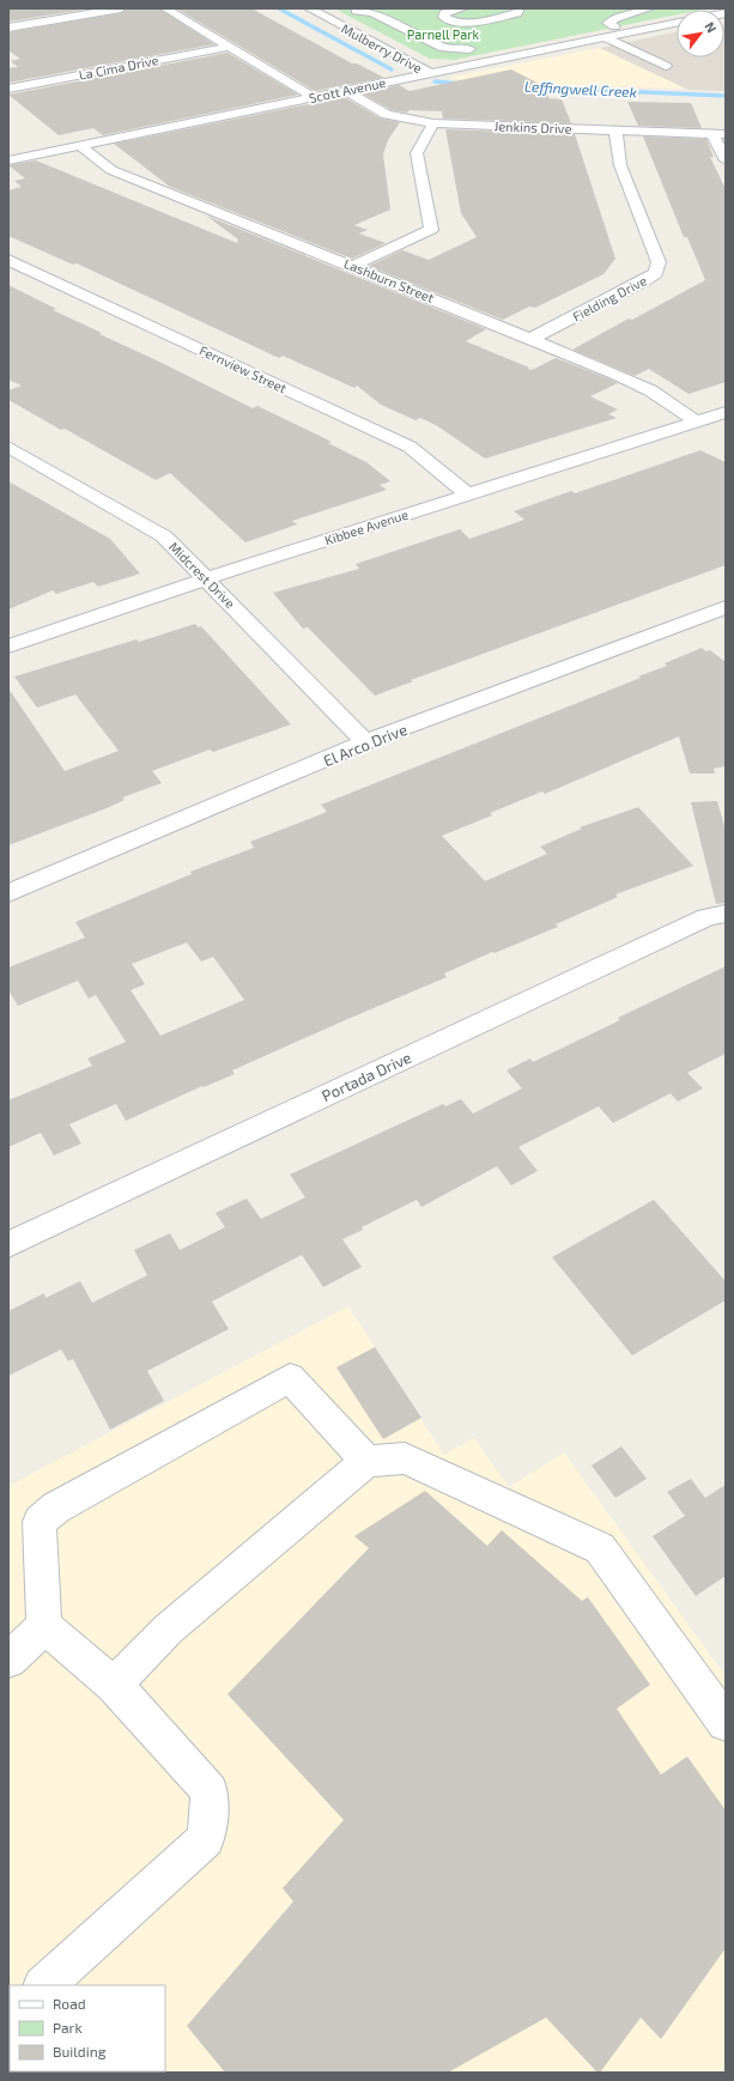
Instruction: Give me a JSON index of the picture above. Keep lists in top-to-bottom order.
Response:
{
  "streets": {
    "street": [
      "Mulberry Drive",
      "La Cima Drive",
      "Scott Avenue",
      "Jenkins Drive",
      "Lashburn Street",
      "Fielding Drive",
      "Fernview Street",
      "Kibbee Avenue",
      "Midcrest Drive",
      "El Arco Drive",
      "Portada Drive"
    ]
  },
  "crossings": [
    ["Mulberry Drive", "Scott Avenue"],
    ["Scott Avenue", "Jenkins Drive"],
    ["Scott Avenue", "Lashburn Street"],
    ["Jenkins Drive", "Fielding Drive"],
    ["Lashburn Street", "Fielding Drive"],
    ["Lashburn Street", "Kibbee Avenue"],
    ["Fernview Street", "Kibbee Avenue"],
    ["Kibbee Avenue", "Midcrest Drive"],
    ["Midcrest Drive", "El Arco Drive"]
  ],
  "water": ["Leffingwell Creek"],
  "parks": ["Parnell Park"],
  "legend": ["Road", "Park", "Building"],
  "north": "top right"
}
